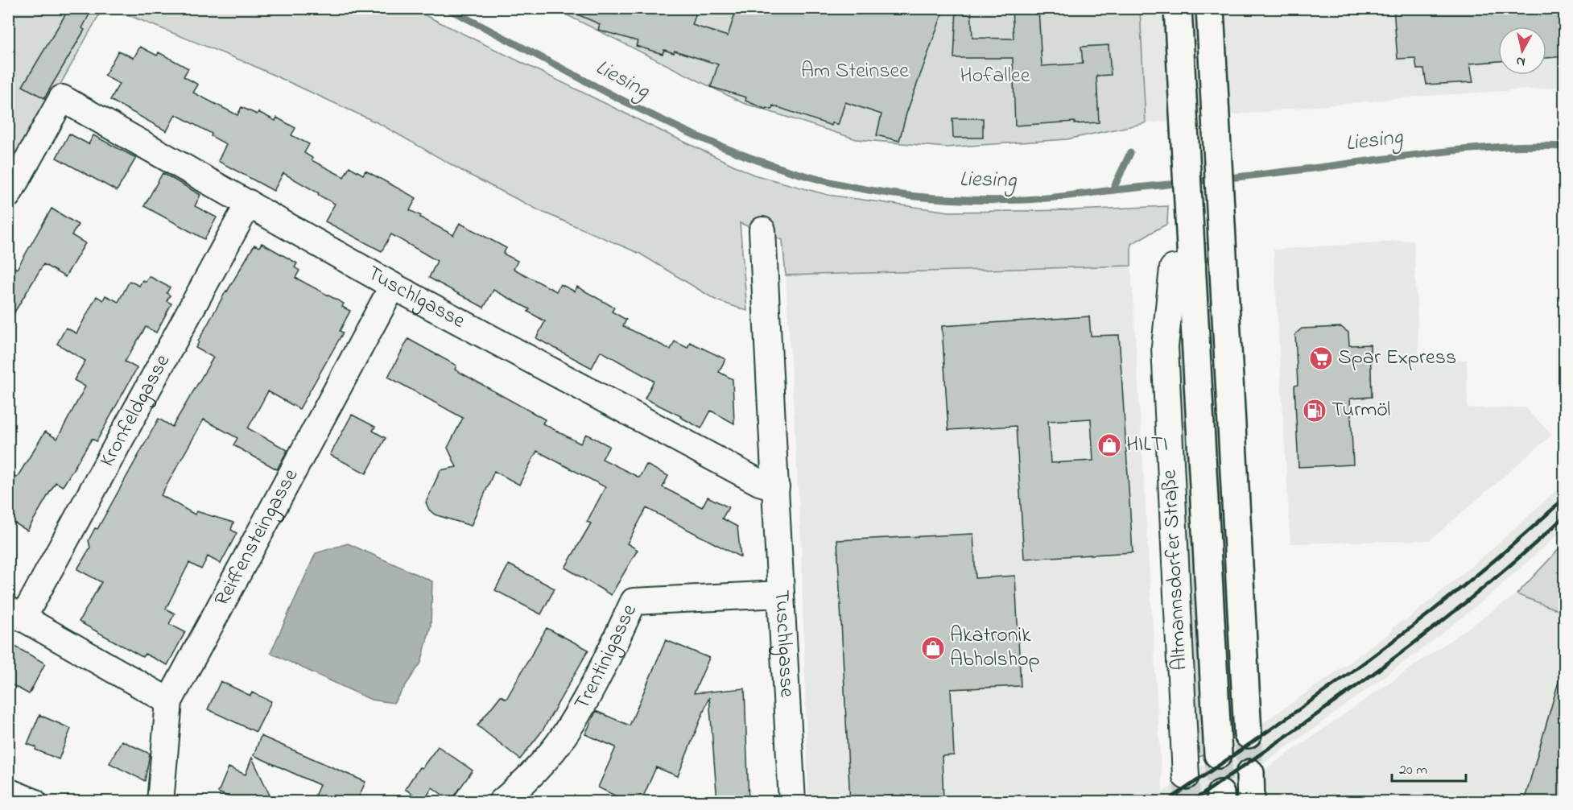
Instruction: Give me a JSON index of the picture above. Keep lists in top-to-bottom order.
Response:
{
  "streets": {
    "main road": ["Altmannsdorfer Straße"],
    "street": [
      "Tuschlgasse",
      "Kronfeldgasse",
      "Reiffensteingasse",
      "Trentinigasse"
    ]
  },
  "crossings": [
    ["Tuschlgasse", "Kronfeldgasse"],
    ["Tuschlgasse", "Reiffensteingasse"],
    ["Tuschlgasse", "Trentinigasse"]
  ],
  "water": ["Liesing"],
  "parks": ["Am Steinsee", "Hofallee"],
  "places": {
    "supermarket": ["Spar Express"],
    "fuel station": ["Turmöl"],
    "shop": ["HILTI", "Akatronik Abholshop"]
  },
  "scale_bar": "20 m",
  "north": "bottom"
}
